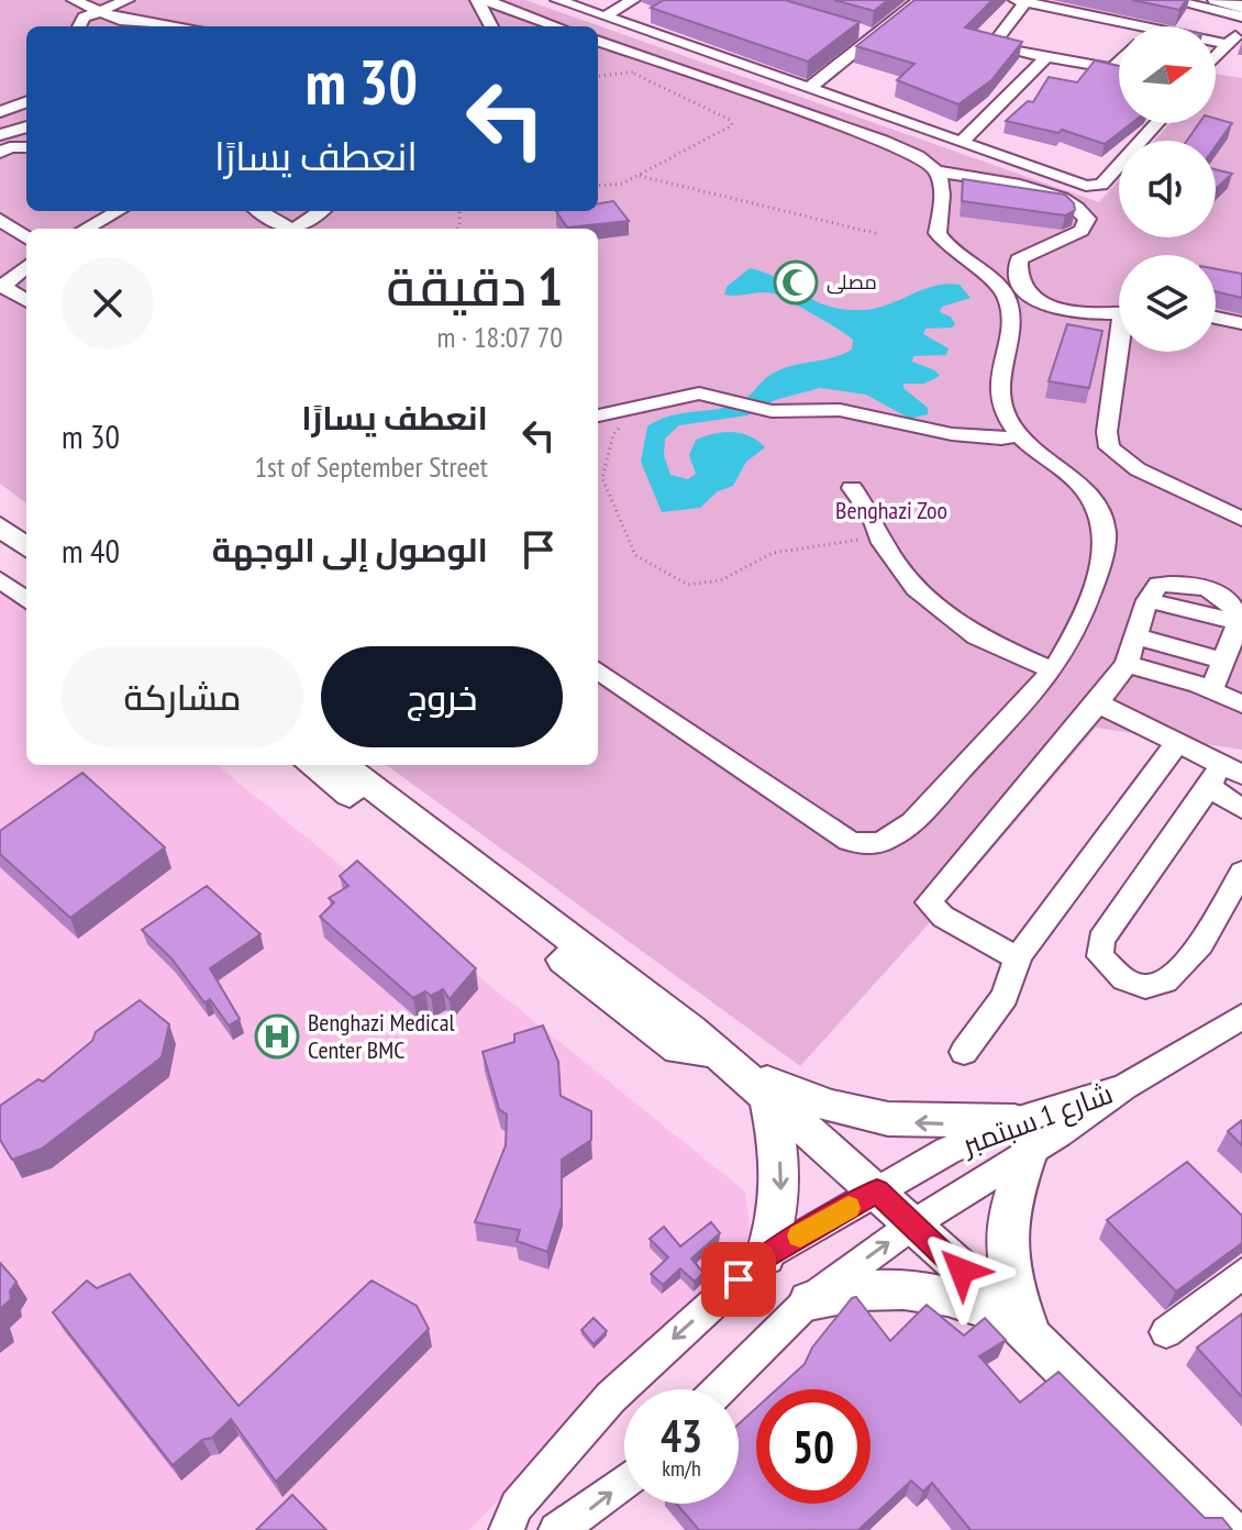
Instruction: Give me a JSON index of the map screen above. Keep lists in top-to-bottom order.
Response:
{
  "streets": {
    "street": ["شارع 1 سبتمبر"]
  },
  "parks": ["Benghazi Zoo"],
  "places": {
    "mosque": ["مصلى"],
    "hospital": ["Benghazi Medical Center BMC"]
  },
  "north": "right",
  "page": {
    "turn": ["30 m", "انعطف يسارًا"],
    "heading": ["1 دقيقة", "70 m · 18:07"],
    "list": [
      {
        "name": "انعطف يسارًا",
        "note": "1st of September Street",
        "value": "30 m"
      },
      {
        "name": "الوصول إلى الوجهة",
        "value": "40 m"
      }
    ],
    "buttons": ["خروج", "مشاركة"],
    "speed": "43 km/h",
    "limit": "50"
  }
}
